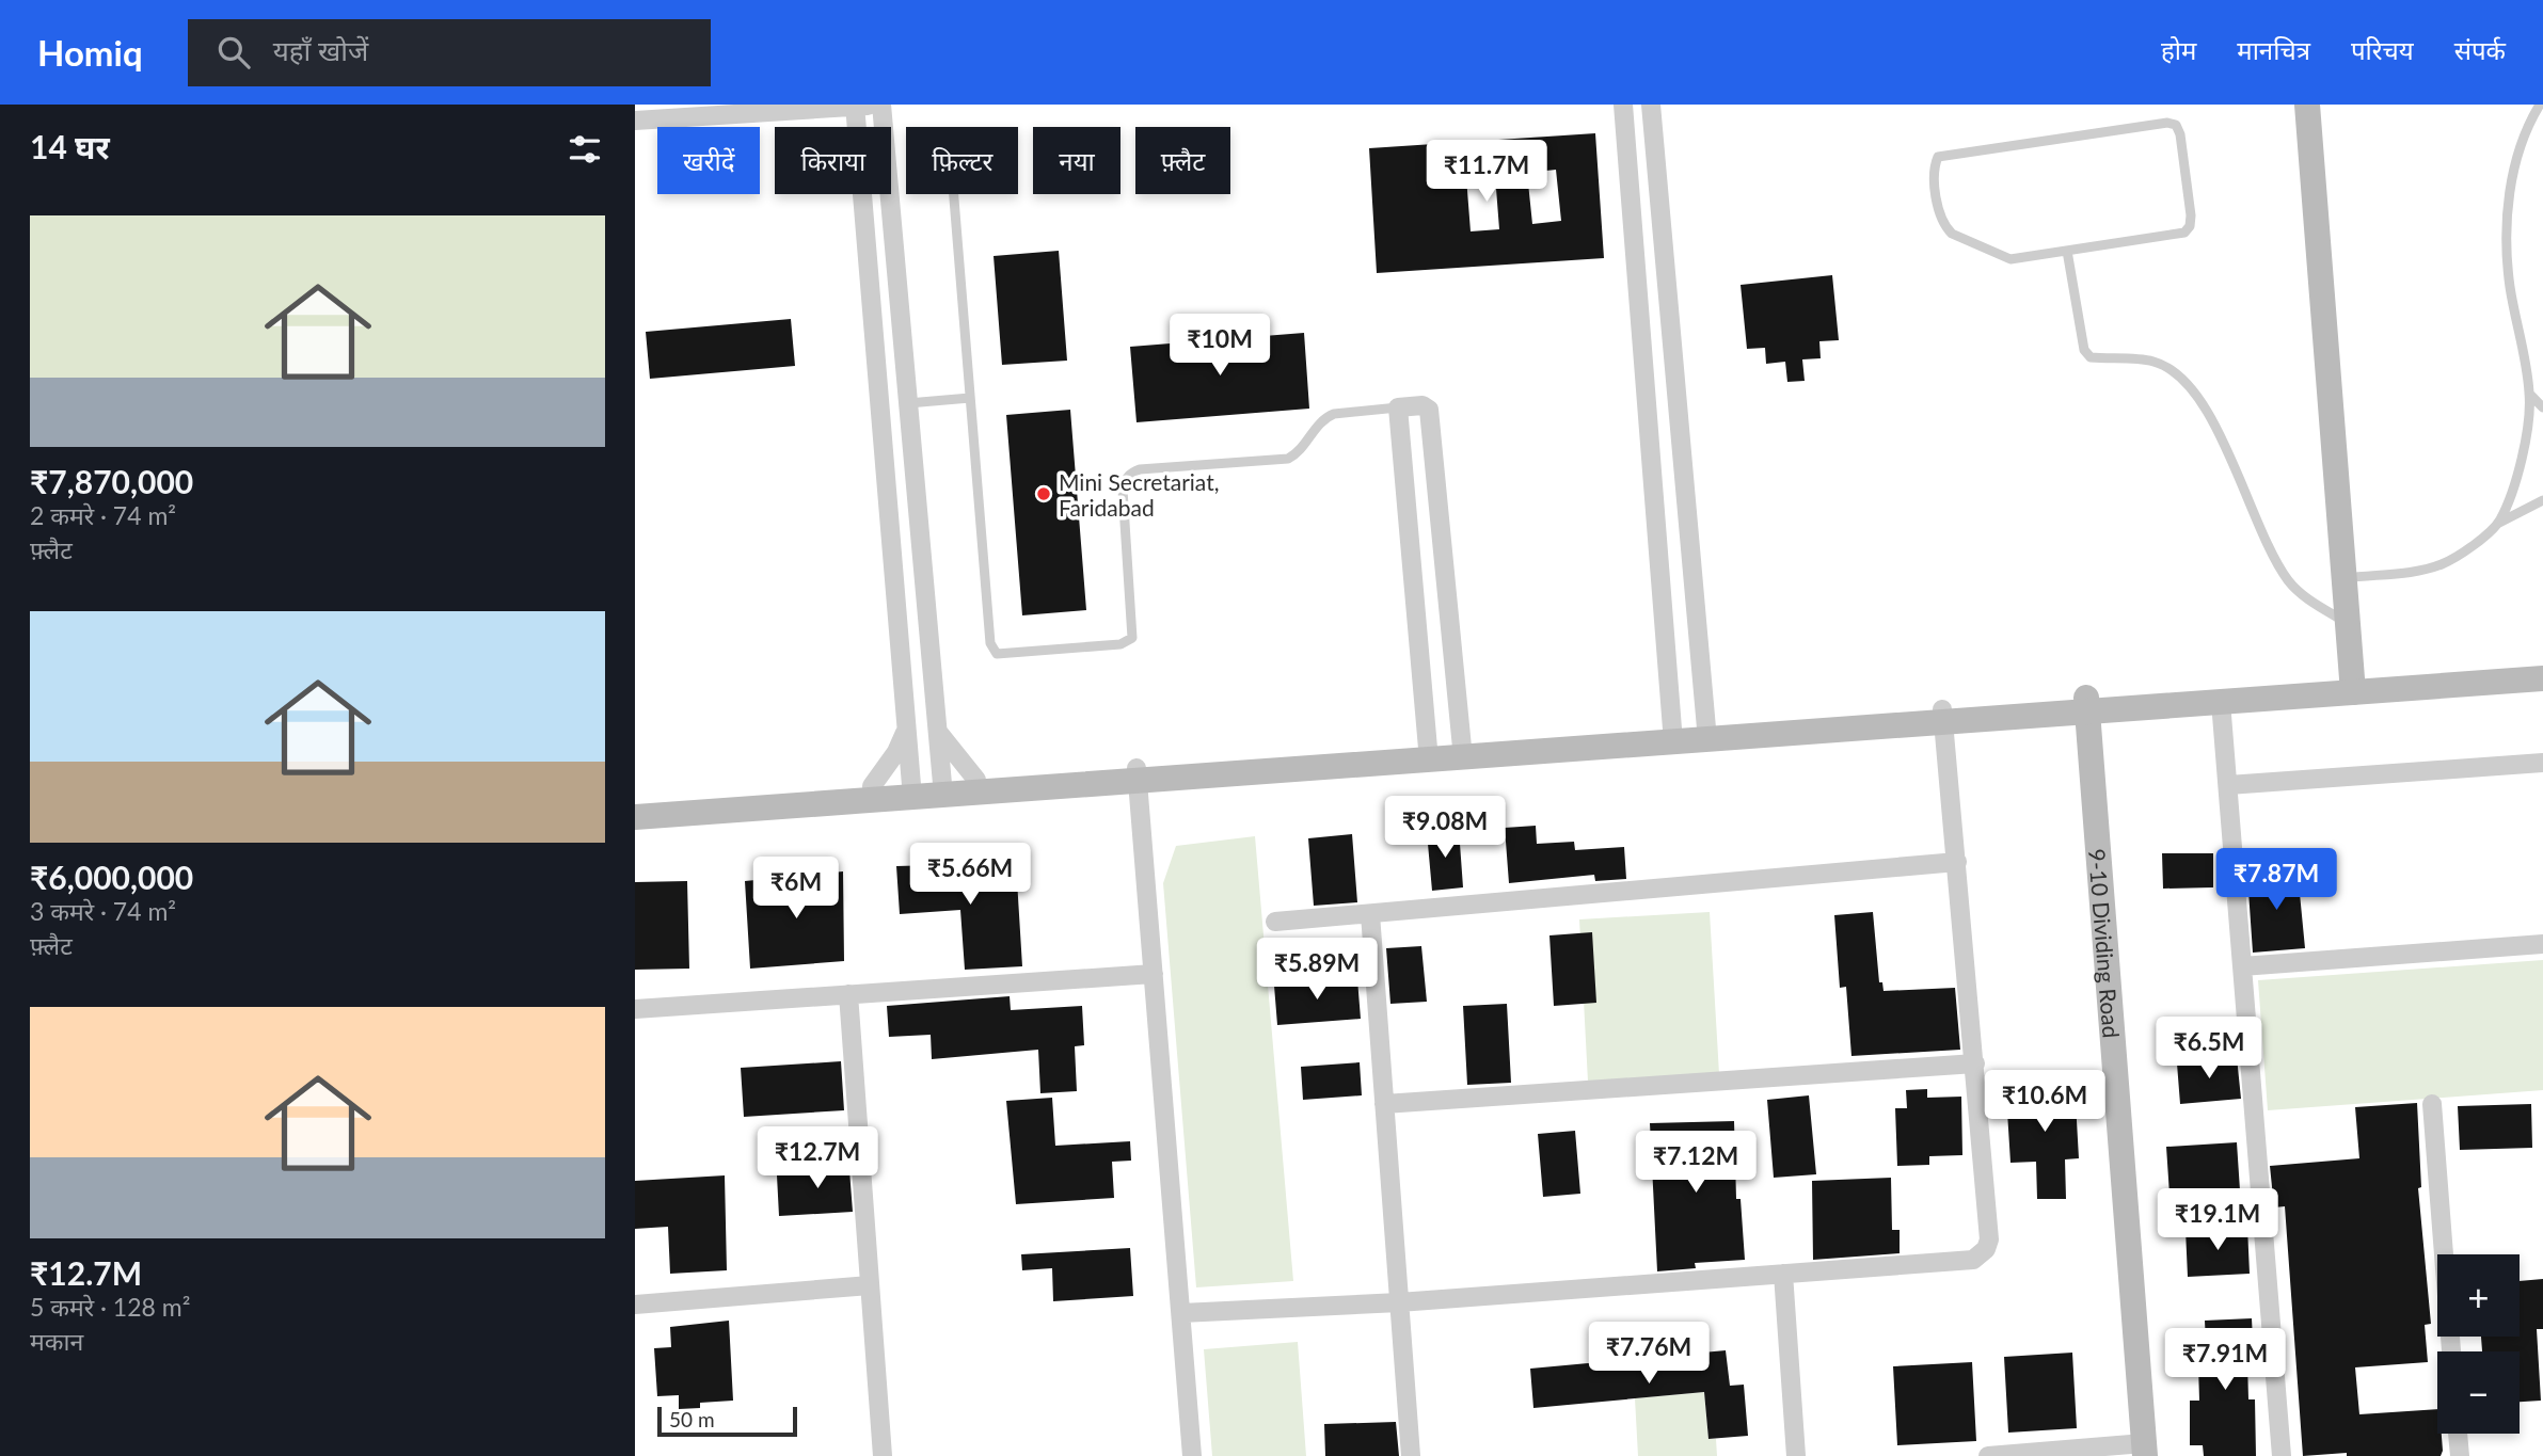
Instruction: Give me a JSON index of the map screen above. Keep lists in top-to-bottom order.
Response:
{
  "streets": {
    "street": ["9-10 Dividing Road"]
  },
  "places": ["Mini Secretariat, Faridabad"],
  "scale_bar": "50 m",
  "page": {
    "header": "Homiq",
    "search": "यहाँ खोजें",
    "nav": [
      "होम",
      "मानचित्र",
      "परिचय",
      "संपर्क"
    ],
    "heading": "14 घर",
    "chip": [
      "खरीदें",
      "किराया",
      "फ़िल्टर",
      "नया",
      "फ़्लैट"
    ],
    "price": [
      "₹11.7M",
      "₹10M",
      "₹9.08M",
      "₹5.66M",
      "₹7.87M",
      "₹6M",
      "₹5.89M",
      "₹6.5M",
      "₹10.6M",
      "₹12.7M",
      "₹7.12M",
      "₹19.1M",
      "₹7.76M",
      "₹7.91M"
    ],
    "list": [
      {
        "name": "₹7,870,000",
        "note": "2 कमरे · 74 m² · फ़्लैट"
      },
      {
        "name": "₹6,000,000",
        "note": "3 कमरे · 74 m² · फ़्लैट"
      },
      {
        "name": "₹12.7M",
        "note": "5 कमरे · 128 m² · मकान"
      }
    ],
    "map_buttons": ["+", "−"],
    "scale": "50 m"
  }
}
